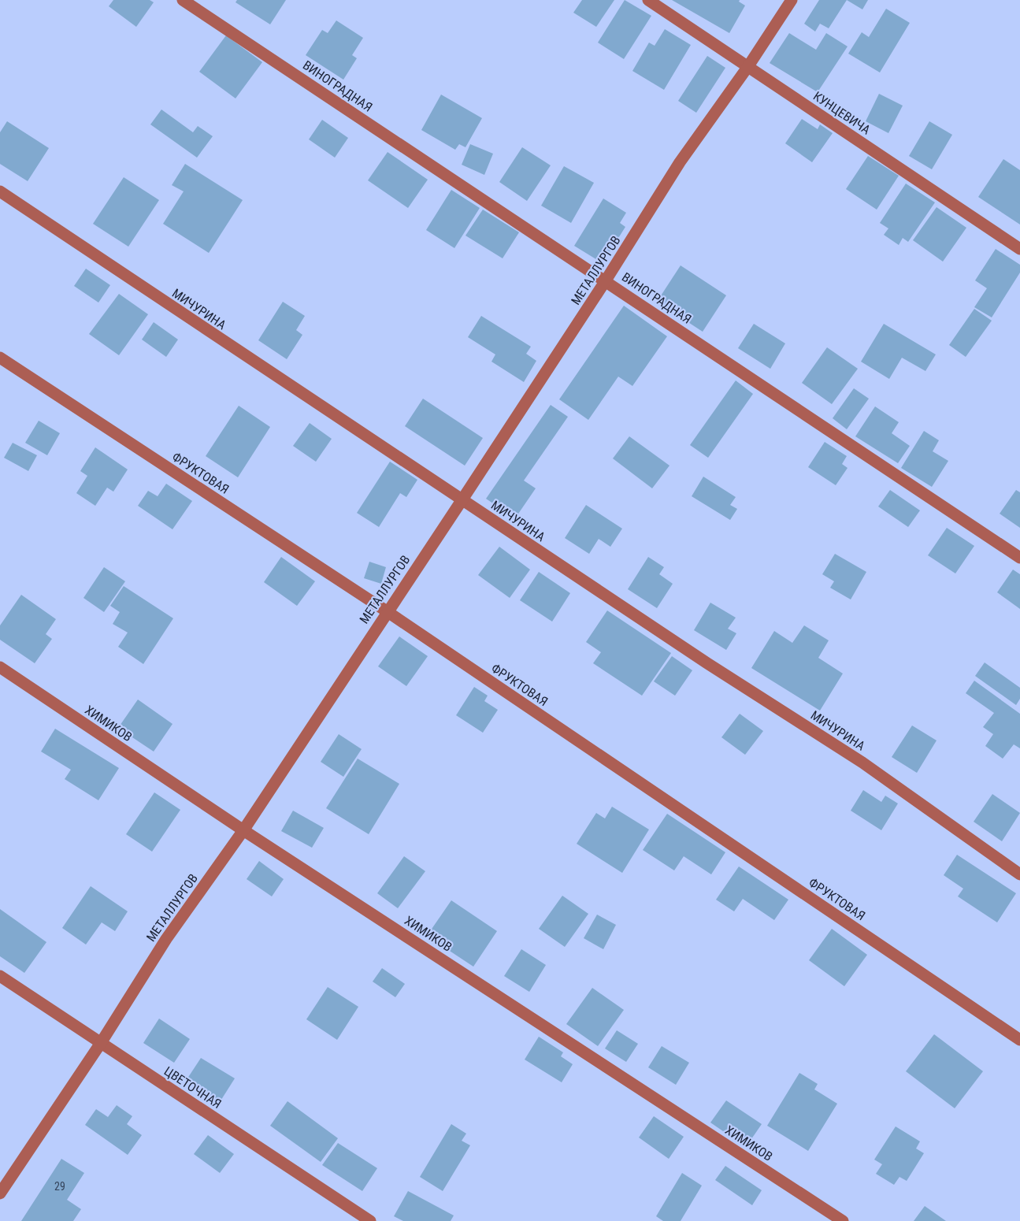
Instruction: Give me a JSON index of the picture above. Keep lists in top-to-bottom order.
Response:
{
  "streets": {
    "street": [
      "ВИНОГРАДНАЯ",
      "КУНЦЕВИЧА",
      "МЕТАЛЛУРГОВ",
      "МИЧУРИНА",
      "ФРУКТОВАЯ",
      "ХИМИКОВ",
      "ЦВЕТОЧНАЯ"
    ]
  },
  "crossings": [
    ["ВИНОГРАДНАЯ", "МЕТАЛЛУРГОВ"],
    ["КУНЦЕВИЧА", "МЕТАЛЛУРГОВ"],
    ["МЕТАЛЛУРГОВ", "МИЧУРИНА"],
    ["МЕТАЛЛУРГОВ", "ФРУКТОВАЯ"],
    ["МЕТАЛЛУРГОВ", "ХИМИКОВ"],
    ["МЕТАЛЛУРГОВ", "ЦВЕТОЧНАЯ"]
  ],
  "house_numbers": ["29"]
}
